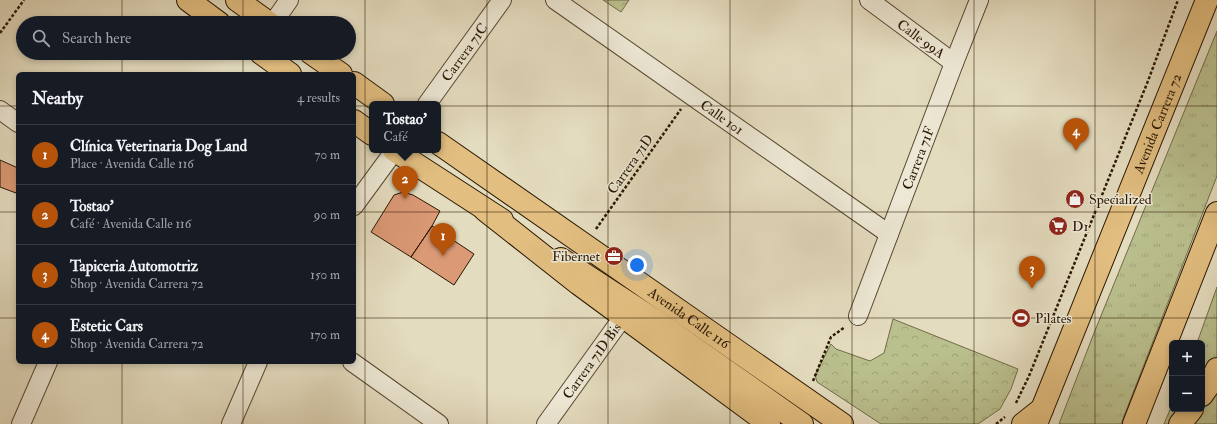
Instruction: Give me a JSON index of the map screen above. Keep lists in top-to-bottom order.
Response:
{
  "streets": {
    "main road": ["Avenida Carrera 72", "Avenida Calle 116"],
    "street": [
      "Calle 99A",
      "Carrera 71C",
      "Calle 101",
      "Carrera 71F",
      "Carrera 71D Bis"
    ],
    "path": ["Carrera 71D"]
  },
  "crossings": [
    ["Calle 99A", "Carrera 71F"],
    ["Calle 101", "Carrera 71F"],
    ["Calle 101", "Carrera 71D"],
    ["Carrera 71D", "Avenida Calle 116"]
  ],
  "places": {
    "shop": ["Specialized"],
    "supermarket": ["D1"],
    "office": ["Fibernet"],
    "sports": ["Pilates"]
  },
  "page": {
    "search": "Search here",
    "heading": ["Nearby", "4 results"],
    "popup": ["Tostao’", "Café"],
    "pins": [
      "4",
      "2",
      "1",
      "3"
    ],
    "list": [
      {
        "mark": "1",
        "name": "Clínica Veterinaria Dog Land",
        "note": "Place · Avenida Calle 116",
        "value": "70 m"
      },
      {
        "mark": "2",
        "name": "Tostao’",
        "note": "Café · Avenida Calle 116",
        "value": "90 m"
      },
      {
        "mark": "3",
        "name": "Tapiceria Automotriz",
        "note": "Shop · Avenida Carrera 72",
        "value": "150 m"
      },
      {
        "mark": "4",
        "name": "Estetic Cars",
        "note": "Shop · Avenida Carrera 72",
        "value": "170 m"
      }
    ],
    "map_buttons": ["+", "−"]
  }
}
